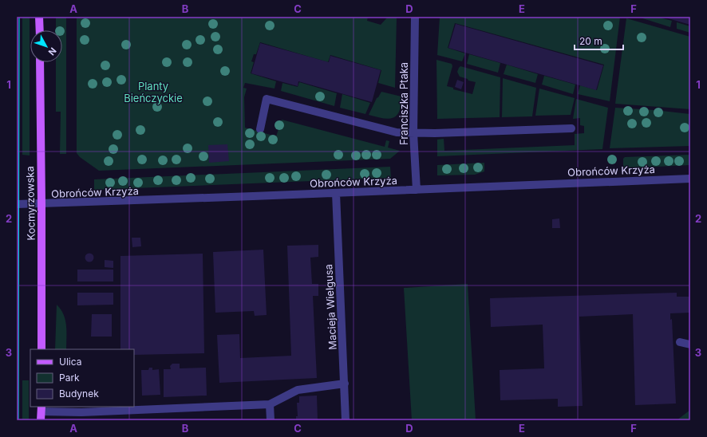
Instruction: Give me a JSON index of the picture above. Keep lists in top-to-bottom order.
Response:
{
  "streets": {
    "main road": ["Kocmyrzowska"],
    "street": ["Franciszka Ptaka", "Obrońców Krzyża", "Macieja Wielgusa"]
  },
  "crossings": [
    ["Franciszka Ptaka", "Obrońców Krzyża"],
    ["Obrońców Krzyża", "Kocmyrzowska"],
    ["Obrońców Krzyża", "Macieja Wielgusa"]
  ],
  "parks": ["Planty Bieńczyckie"],
  "legend": ["Ulica", "Park", "Budynek"],
  "scale_bar": "20 m",
  "north": "bottom right",
  "grid": {
    "columns": [
      "A",
      "B",
      "C",
      "D",
      "E",
      "F"
    ],
    "rows": ["1", "2", "3"]
  }
}
